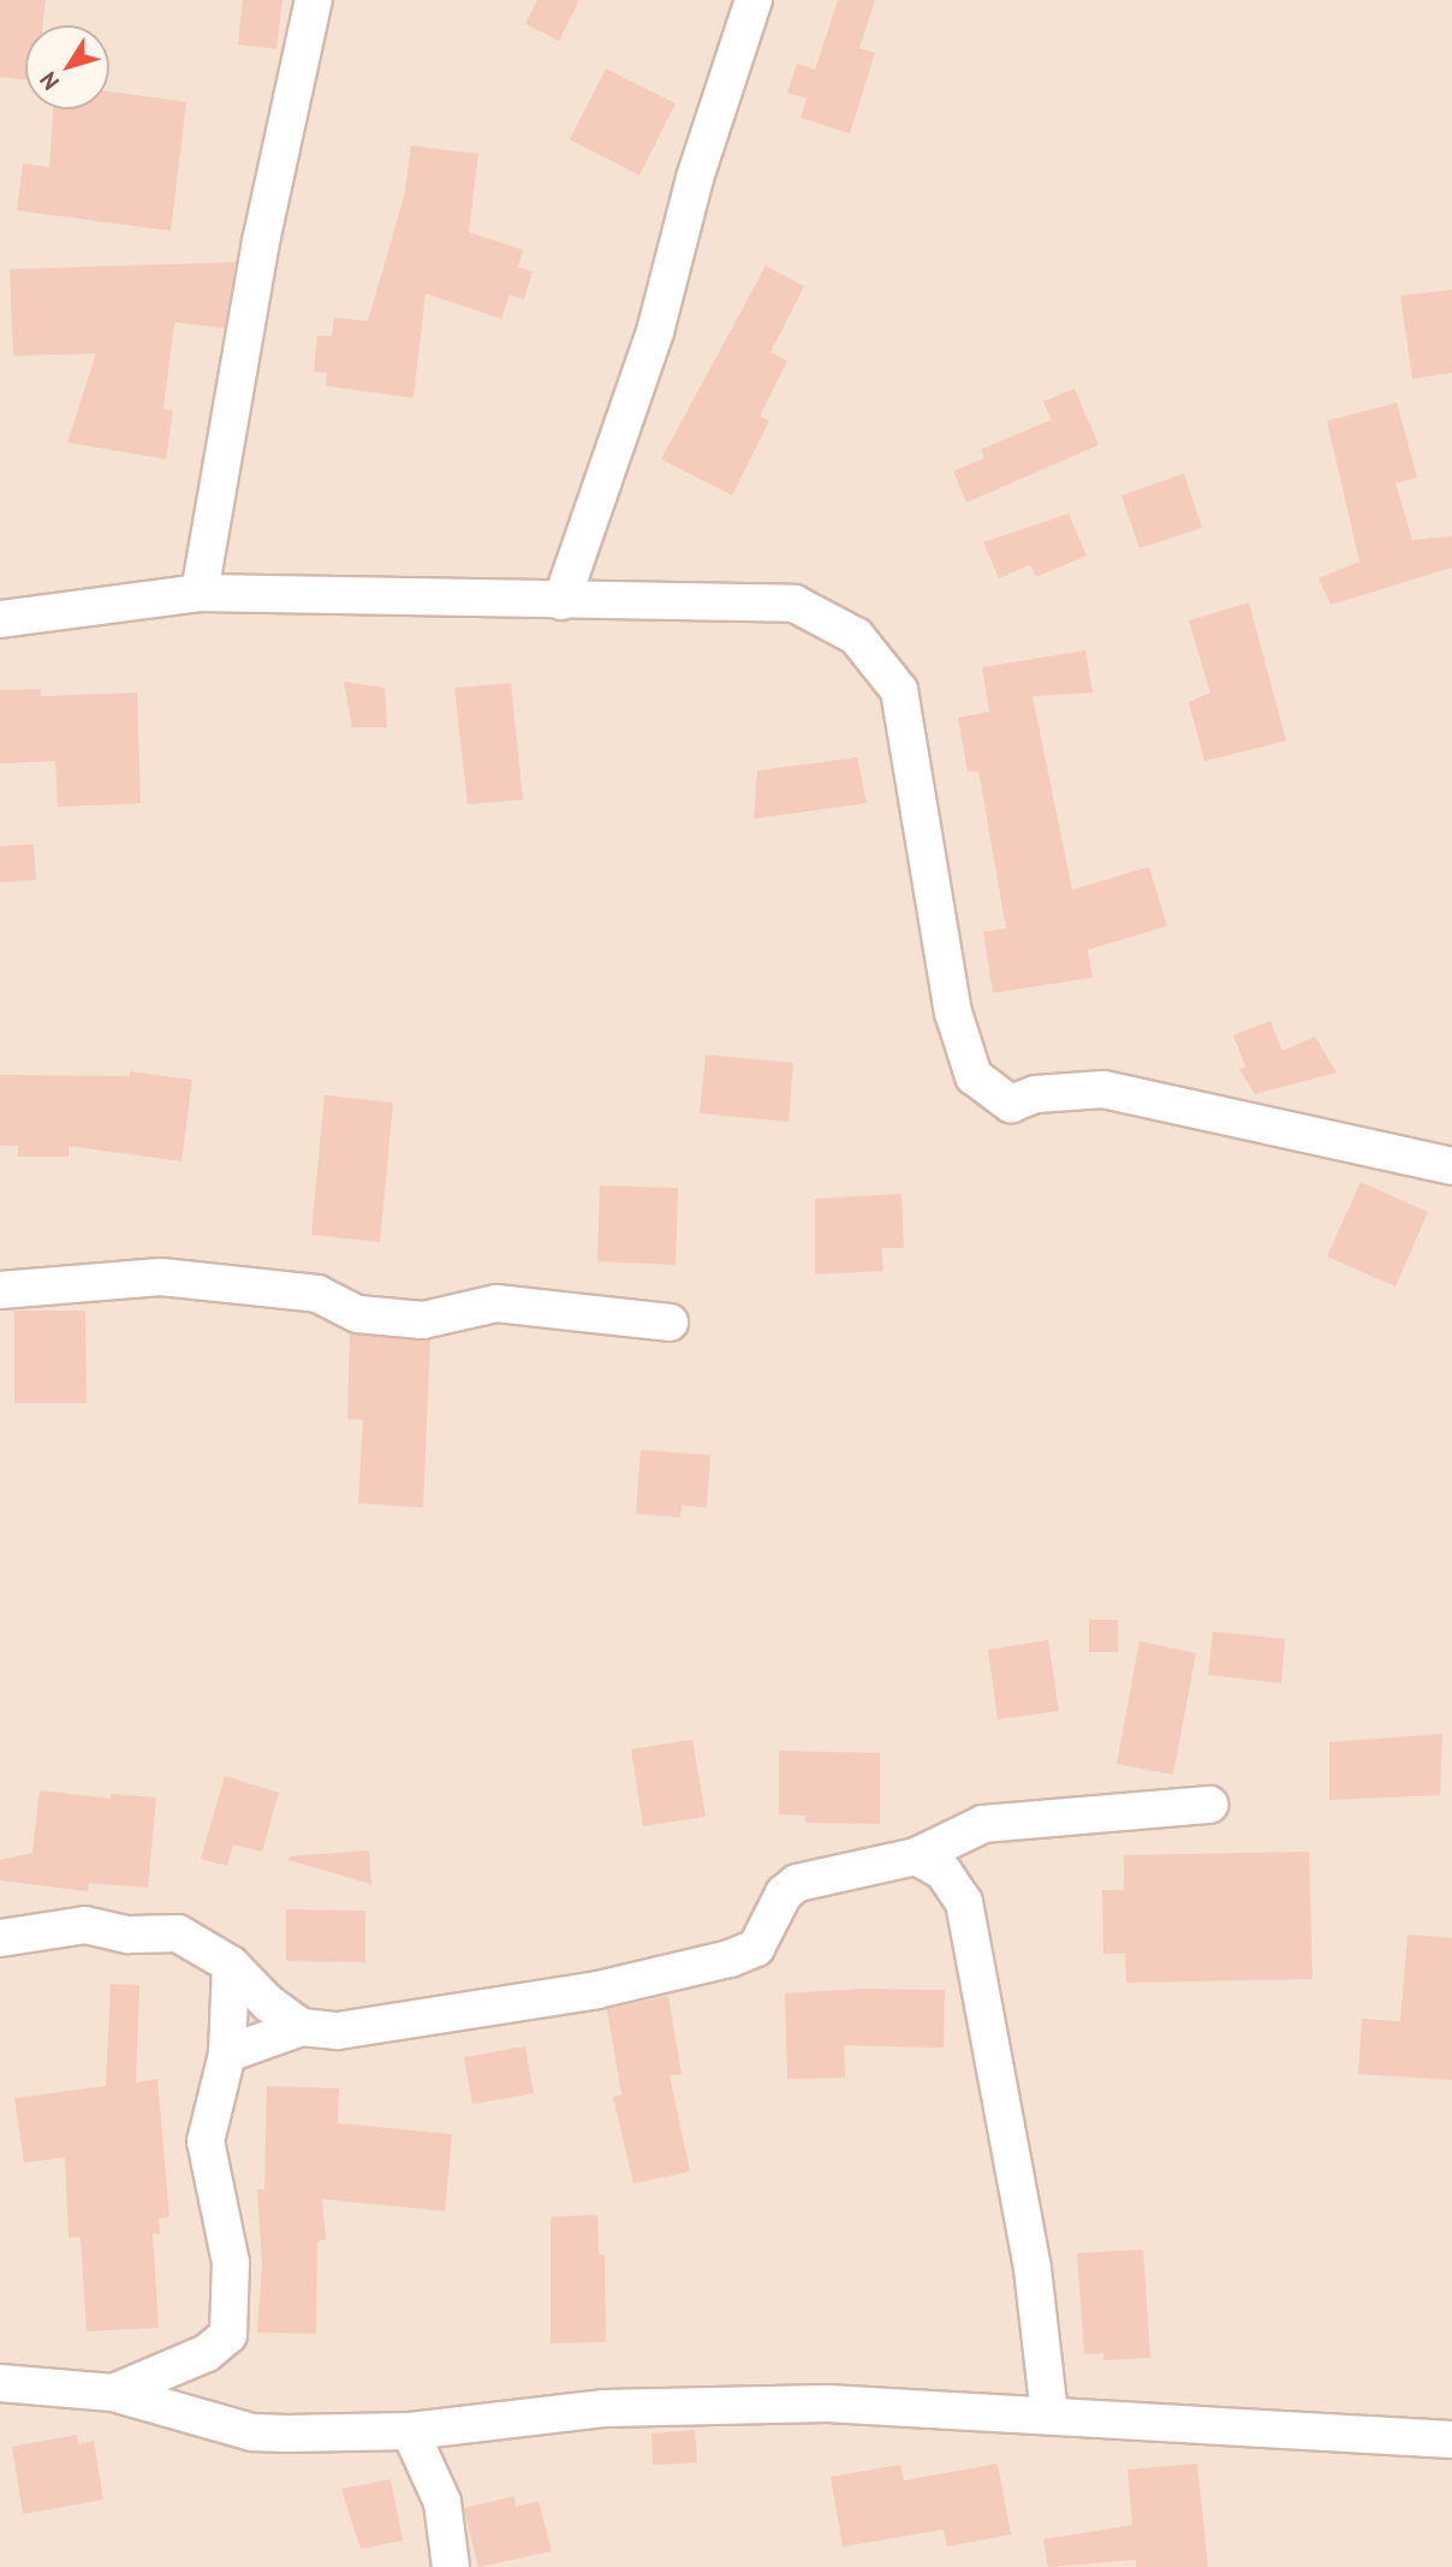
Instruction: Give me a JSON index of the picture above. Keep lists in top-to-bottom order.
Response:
{
  "north": "bottom left"
}
